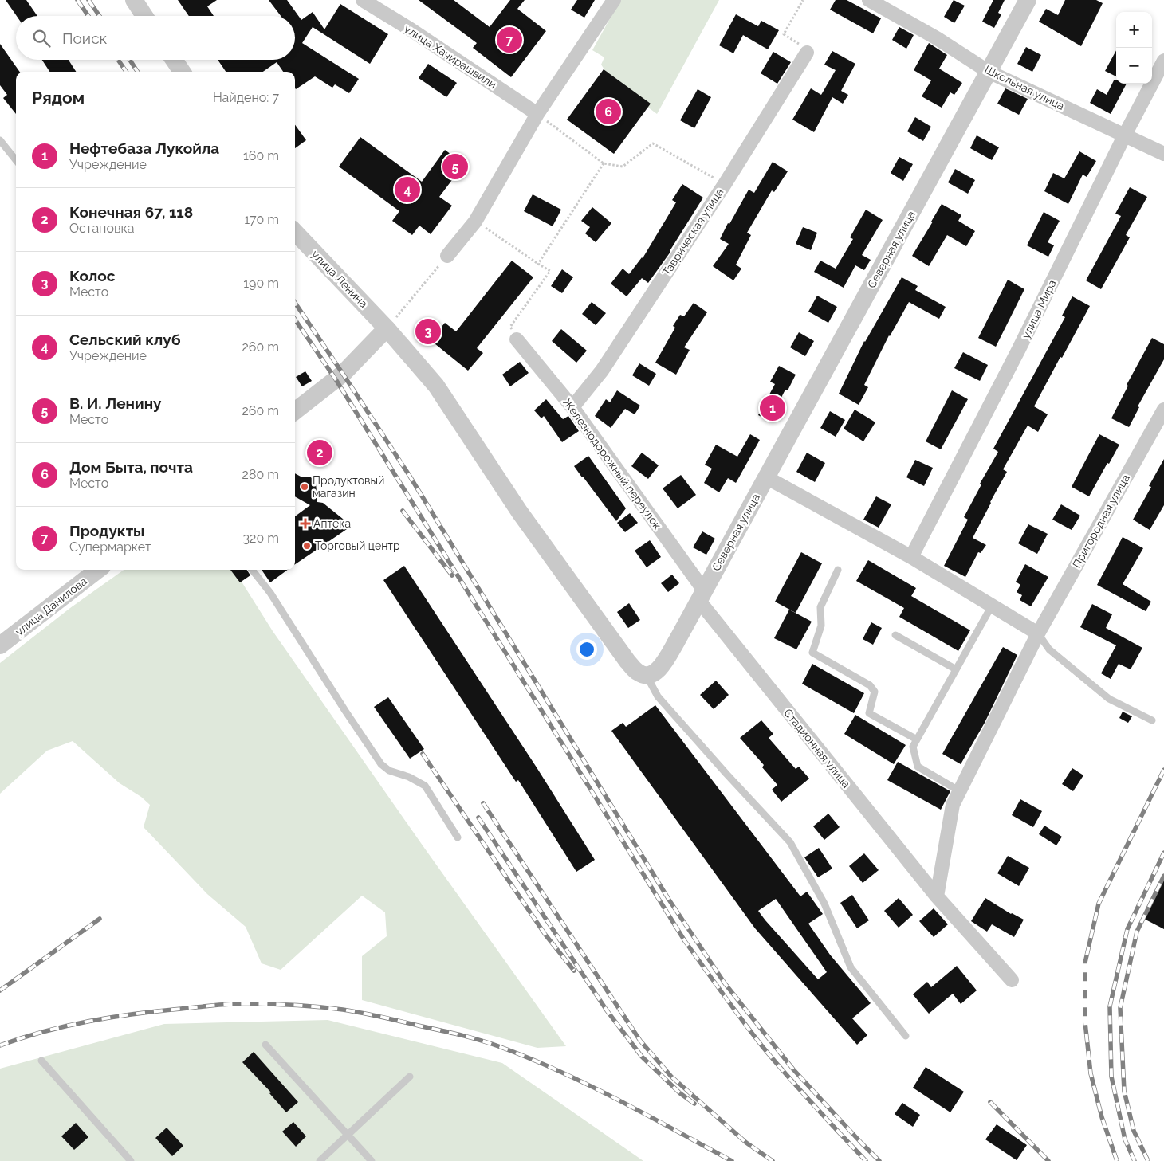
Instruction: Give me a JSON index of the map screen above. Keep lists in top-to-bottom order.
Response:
{
  "streets": {
    "street": [
      "улица Хачирашвили",
      "Школьная улица",
      "Таврическая улица",
      "Северная улица",
      "улица Ленина",
      "улица Мира",
      "Железнодорожный переулок",
      "Пригородная улица",
      "улица Данилова",
      "Стадионная улица"
    ]
  },
  "crossings": [
    ["Школьная улица", "Северная улица"],
    ["Школьная улица", "улица Мира"],
    ["Таврическая улица", "Железнодорожный переулок"],
    ["Северная улица", "Железнодорожный переулок"],
    ["Северная улица", "Стадионная улица"],
    ["Железнодорожный переулок", "Стадионная улица"]
  ],
  "places": {
    "other": ["Продуктовый магазин", "Торговый центр"],
    "health": ["Аптека"]
  },
  "page": {
    "map_buttons": ["+", "−"],
    "search": "Поиск",
    "pins": [
      "7",
      "6",
      "5",
      "4",
      "3",
      "1",
      "2"
    ],
    "heading": ["Рядом", "Найдено: 7"],
    "list": [
      {
        "mark": "1",
        "name": "Нефтебаза Лукойла",
        "note": "Учреждение",
        "value": "160 m"
      },
      {
        "mark": "2",
        "name": "Конечная 67, 118",
        "note": "Остановка",
        "value": "170 m"
      },
      {
        "mark": "3",
        "name": "Колос",
        "note": "Место",
        "value": "190 m"
      },
      {
        "mark": "4",
        "name": "Сельский клуб",
        "note": "Учреждение",
        "value": "260 m"
      },
      {
        "mark": "5",
        "name": "В. И. Ленину",
        "note": "Место",
        "value": "260 m"
      },
      {
        "mark": "6",
        "name": "Дом Быта, почта",
        "note": "Место",
        "value": "280 m"
      },
      {
        "mark": "7",
        "name": "Продукты",
        "note": "Супермаркет",
        "value": "320 m"
      }
    ]
  }
}
